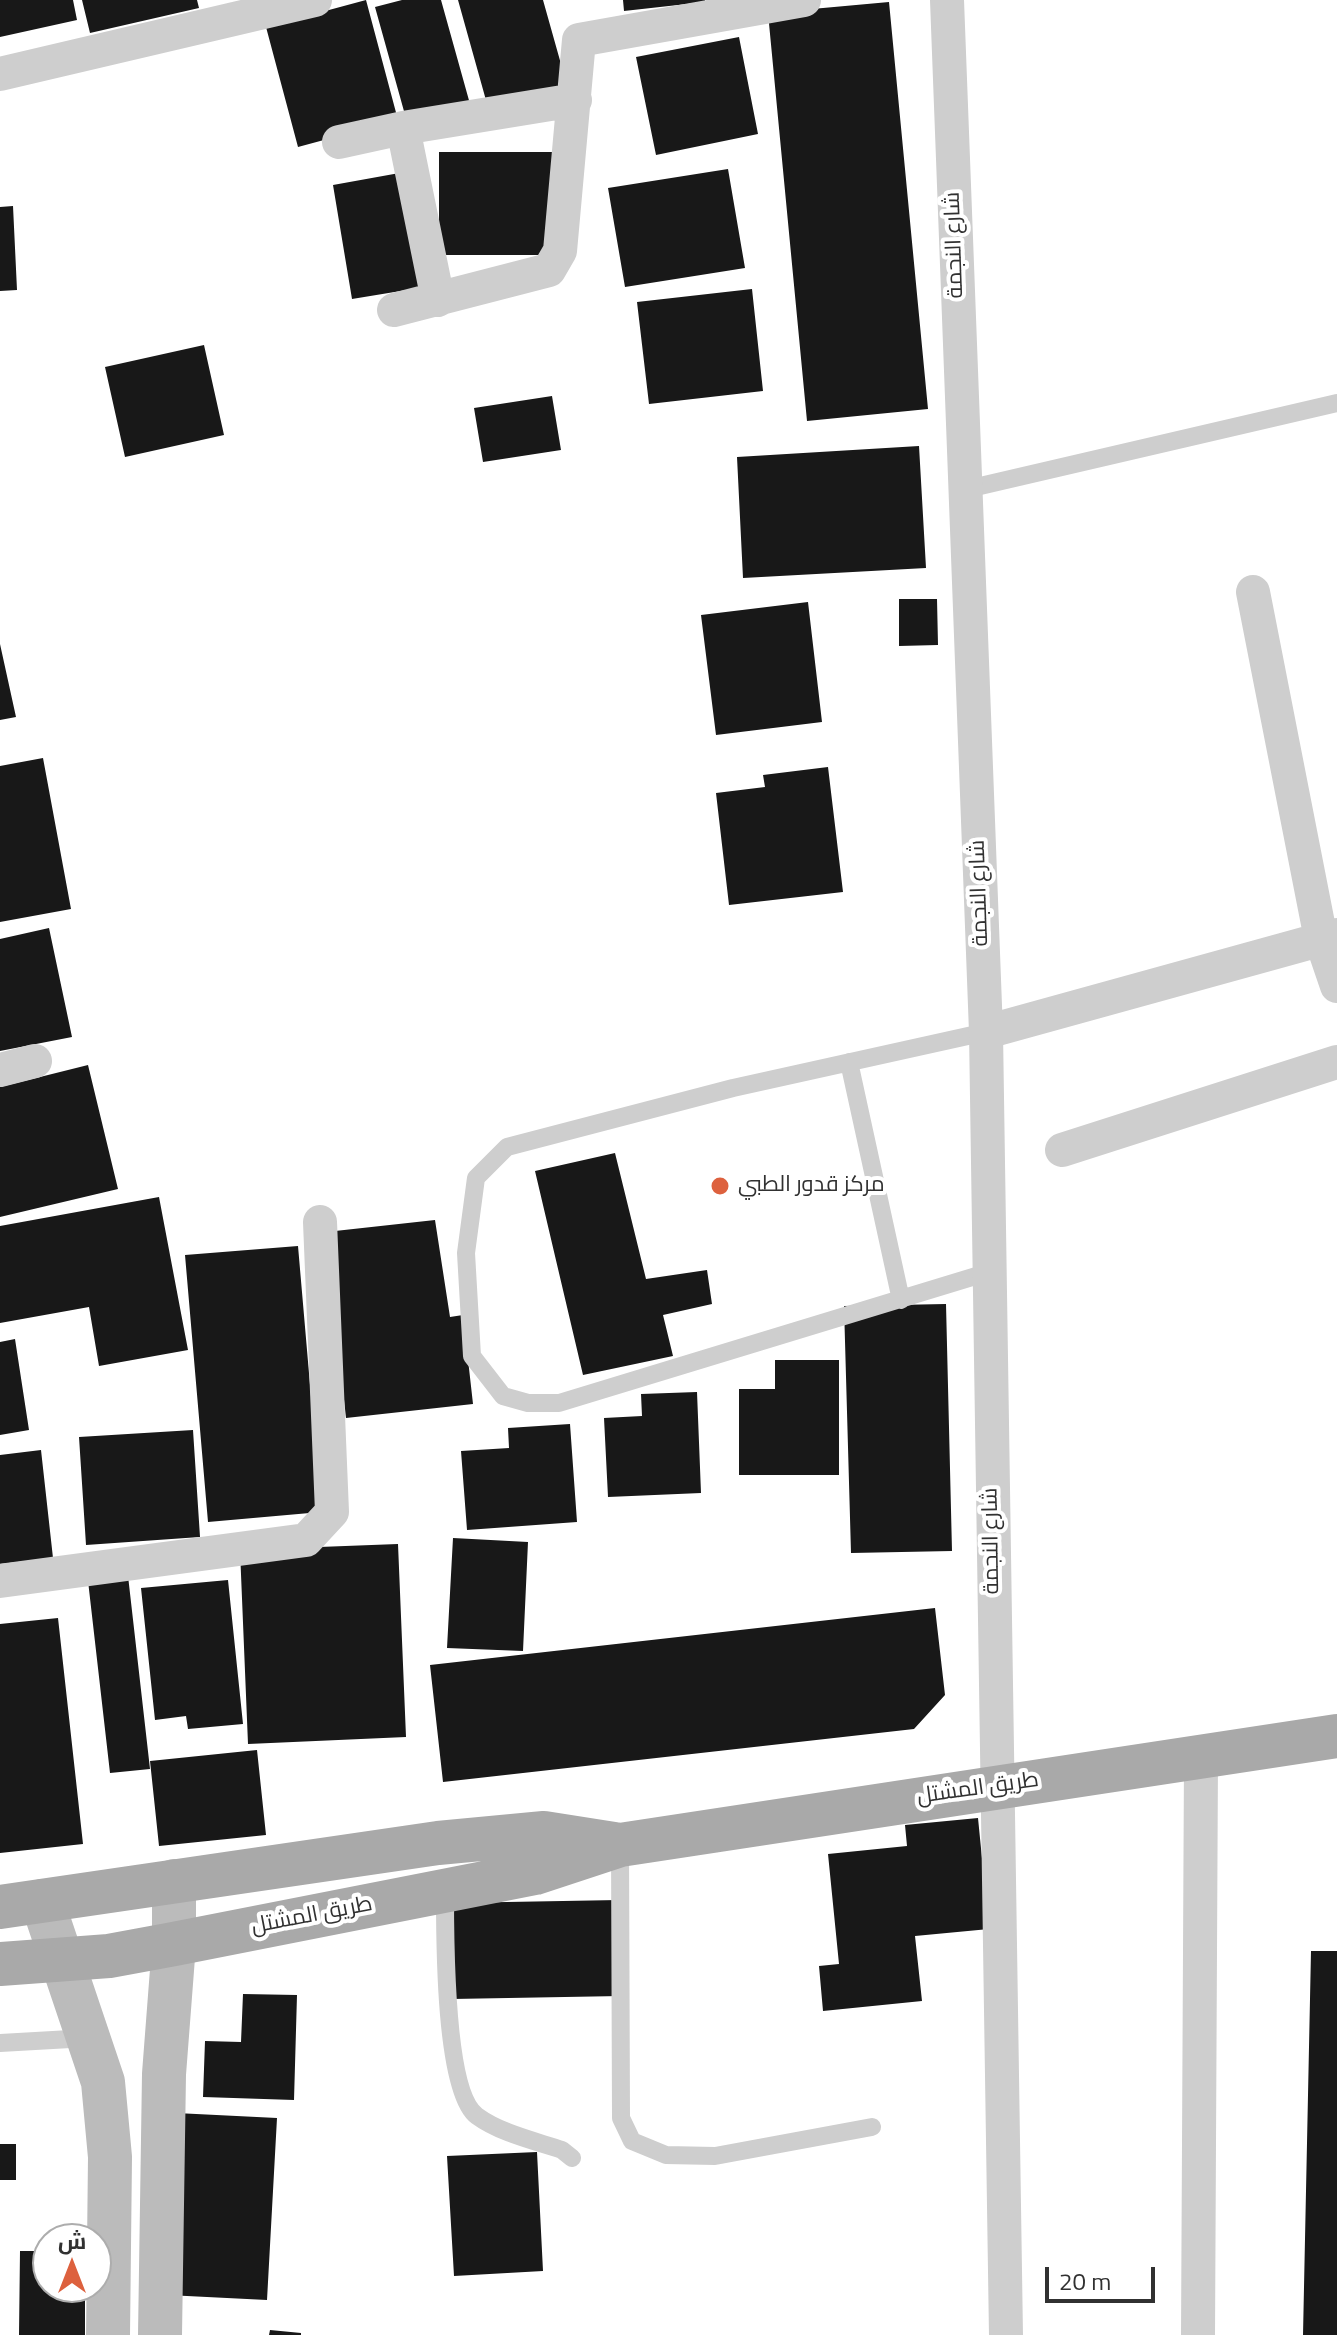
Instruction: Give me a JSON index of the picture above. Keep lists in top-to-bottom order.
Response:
{
  "streets": {
    "main road": ["طريق المشتل"],
    "street": ["شارع النجمة"]
  },
  "crossings": [
    ["شارع النجمة", "طريق المشتل"]
  ],
  "places": ["مركز قدور الطبي"],
  "scale_bar": "20 m",
  "north": "top"
}
